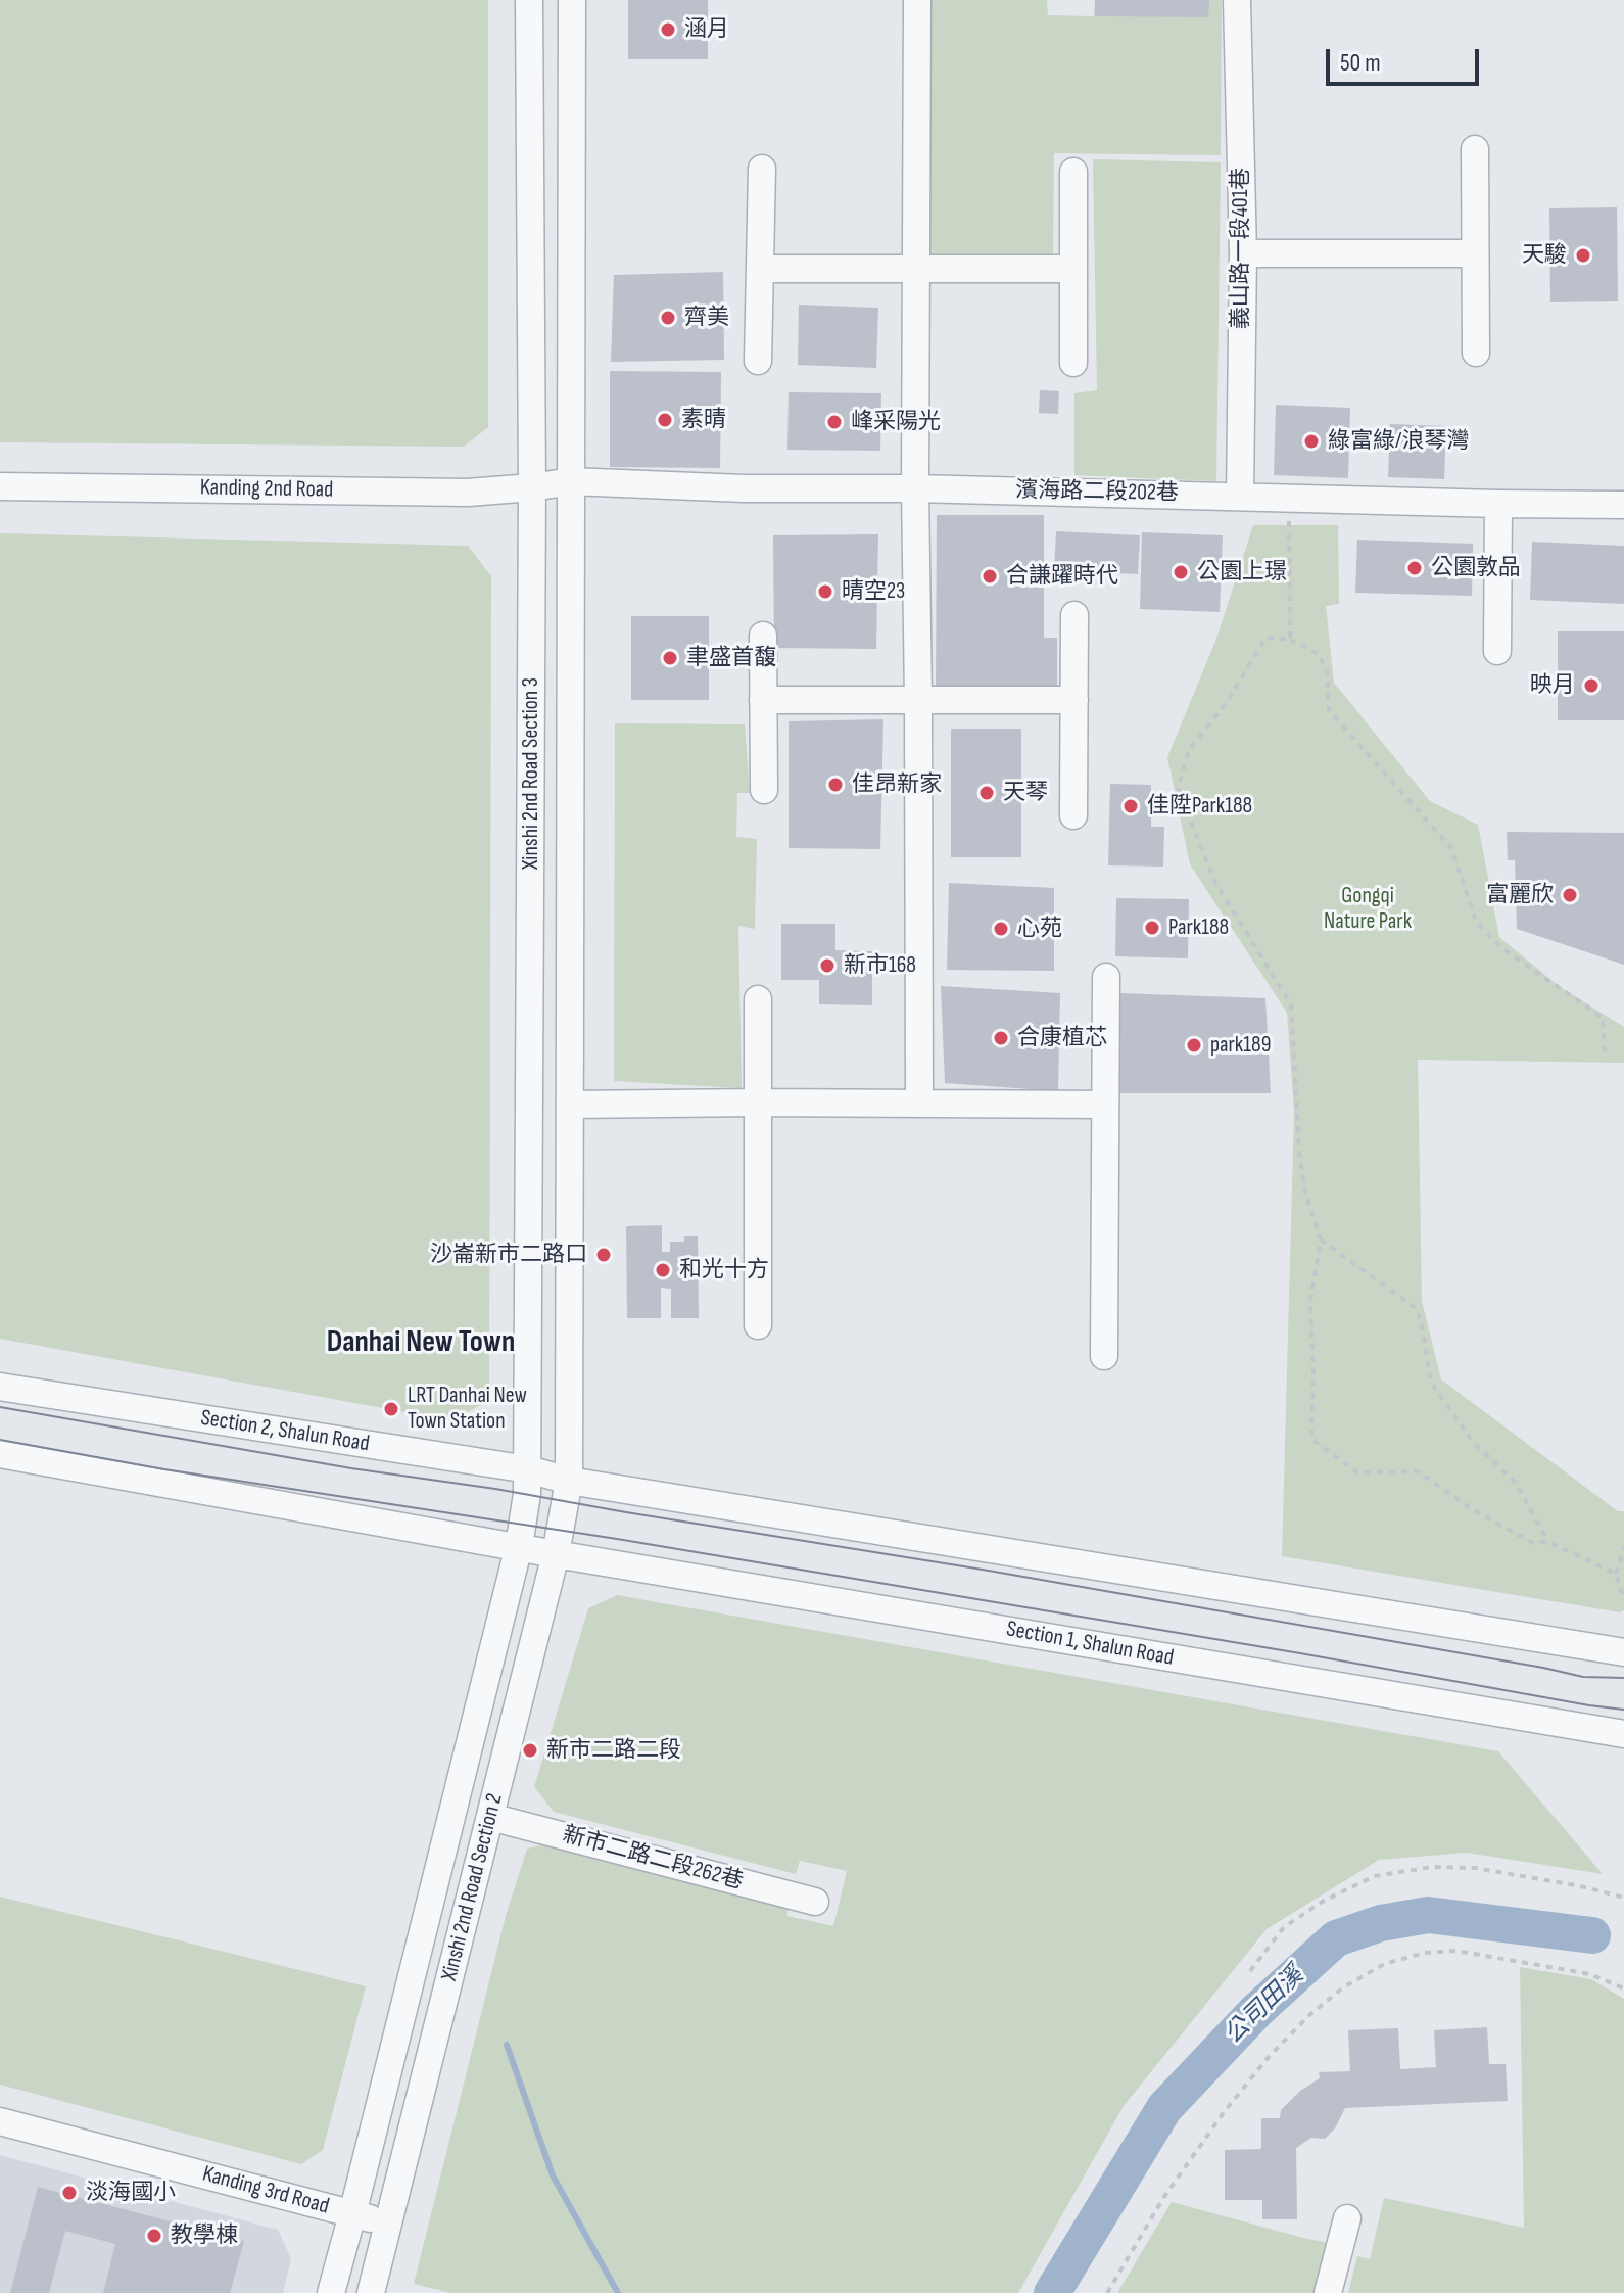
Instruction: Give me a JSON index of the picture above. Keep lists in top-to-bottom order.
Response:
{
  "streets": {
    "street": [
      "義山路一段401巷",
      "Kanding 2nd Road",
      "濱海路二段202巷",
      "Xinshi 2nd Road Section 3",
      "Section 2, Shalun Road",
      "Section 1, Shalun Road",
      "新市二路二段262巷",
      "Xinshi 2nd Road Section 2",
      "Kanding 3rd Road"
    ]
  },
  "crossings": [
    ["義山路一段401巷", "濱海路二段202巷"],
    ["Kanding 2nd Road", "濱海路二段202巷"],
    ["Kanding 2nd Road", "Xinshi 2nd Road Section 3"],
    ["濱海路二段202巷", "Xinshi 2nd Road Section 3"],
    ["Xinshi 2nd Road Section 3", "Section 2, Shalun Road"],
    ["Xinshi 2nd Road Section 3", "Xinshi 2nd Road Section 2"],
    ["Section 2, Shalun Road", "Xinshi 2nd Road Section 2"],
    ["Section 1, Shalun Road", "Xinshi 2nd Road Section 2"],
    ["新市二路二段262巷", "Xinshi 2nd Road Section 2"],
    ["Xinshi 2nd Road Section 2", "Kanding 3rd Road"]
  ],
  "districts": ["Danhai New Town"],
  "water": ["公司田溪"],
  "parks": ["Gongqi Nature Park"],
  "places": [
    "涵月",
    "天駿",
    "齊美",
    "素晴",
    "峰采陽光",
    "綠富綠/浪琴灣",
    "公園敦品",
    "公園上璟",
    "合謙躍時代",
    "晴空23",
    "聿盛首馥",
    "映月",
    "佳昂新家",
    "天琴",
    "佳陞Park188",
    "富麗欣",
    "Park188",
    "心苑",
    "新市168",
    "合康植芯",
    "park189",
    "沙崙新市二路口",
    "和光十方",
    "LRT Danhai New Town Station",
    "新市二路二段",
    "淡海國小",
    "教學棟"
  ],
  "scale_bar": "50 m"
}
